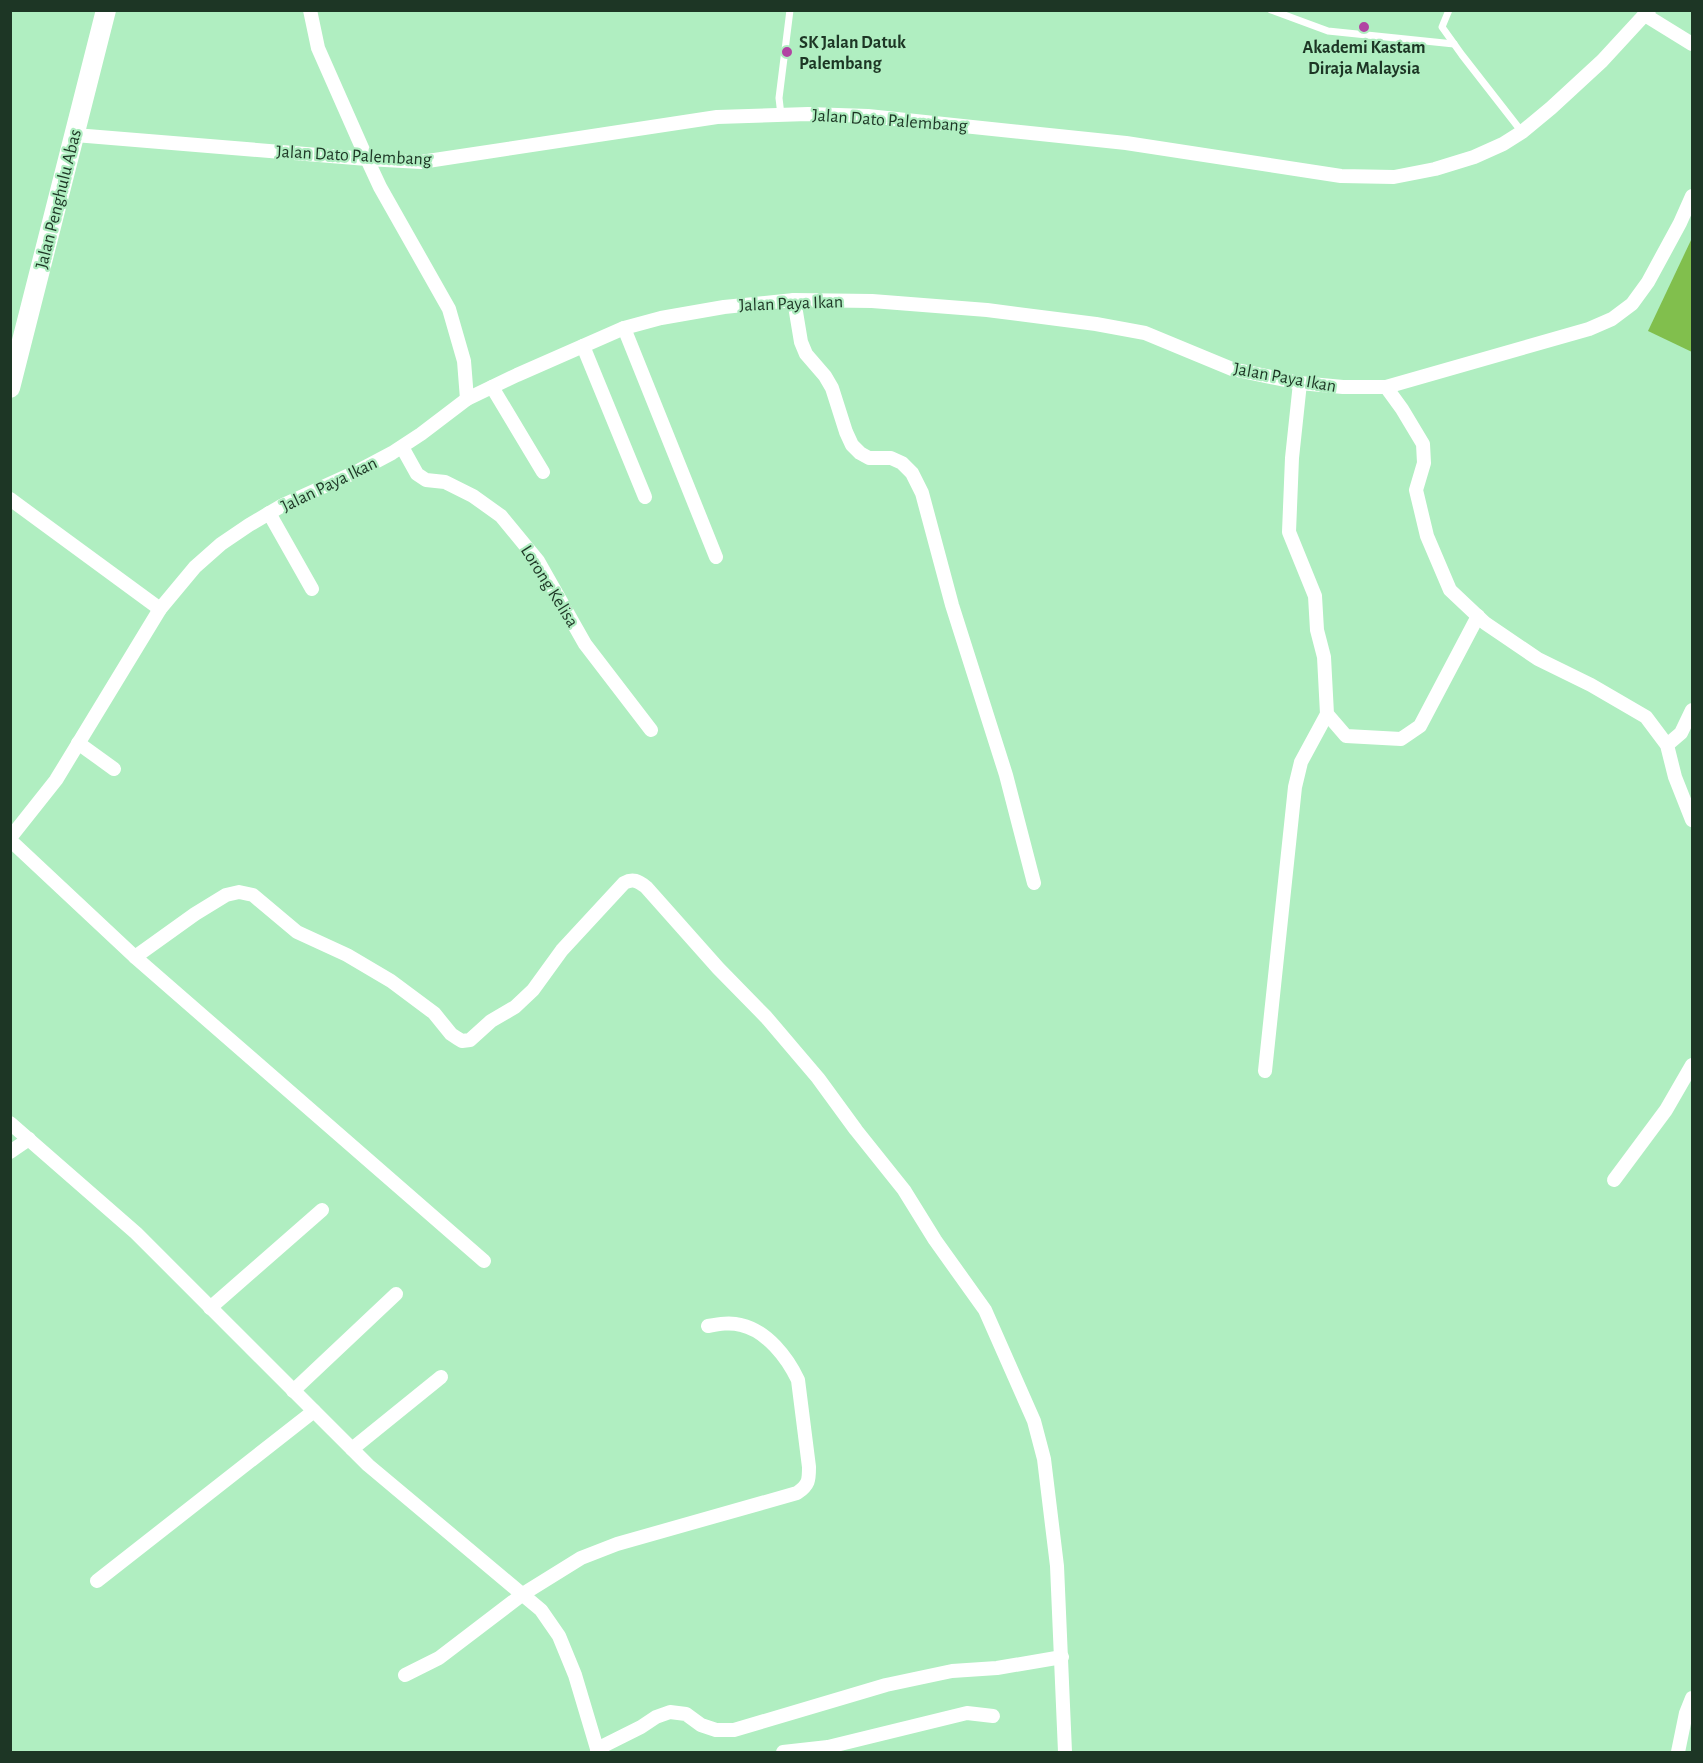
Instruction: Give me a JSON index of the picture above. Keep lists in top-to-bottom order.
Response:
{
  "streets": {
    "main road": ["Jalan Penghulu Abas"],
    "street": ["Jalan Dato Palembang", "Jalan Paya Ikan", "Lorong Kelisa"]
  },
  "crossings": [
    ["Jalan Dato Palembang", "Jalan Penghulu Abas"],
    ["Jalan Paya Ikan", "Lorong Kelisa"]
  ],
  "places": ["Akademi Kastam Diraja Malaysia", "SK Jalan Datuk Palembang"]
}
